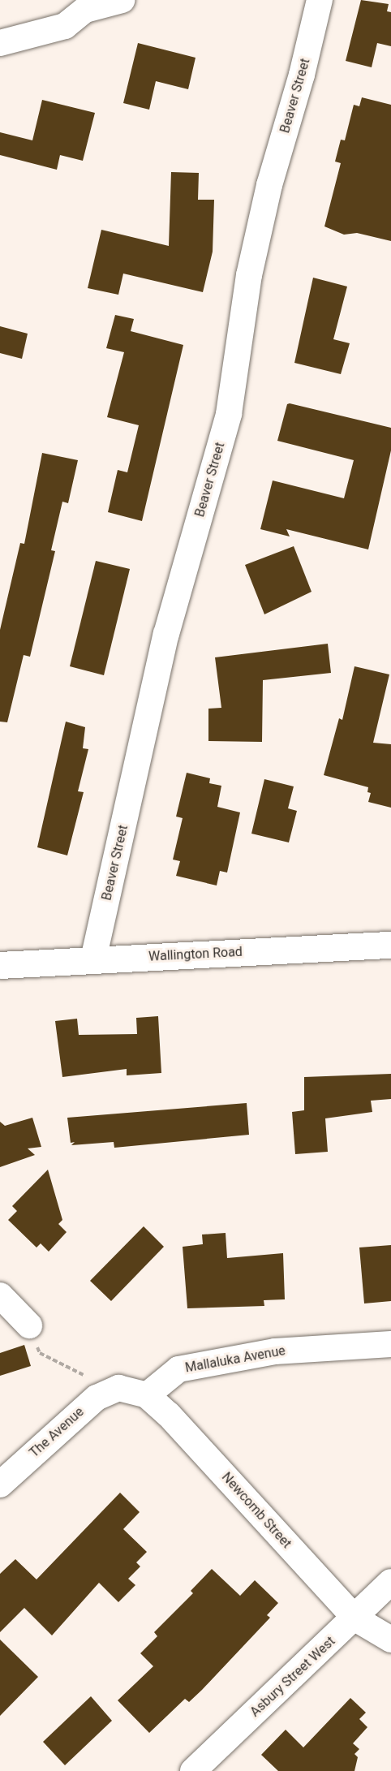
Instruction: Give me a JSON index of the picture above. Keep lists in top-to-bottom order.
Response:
{
  "streets": {
    "street": [
      "Beaver Street",
      "Wallington Road",
      "Mallaluka Avenue",
      "The Avenue",
      "Newcomb Street",
      "Asbury Street West"
    ]
  },
  "crossings": [
    ["Beaver Street", "Wallington Road"],
    ["Mallaluka Avenue", "Newcomb Street"],
    ["The Avenue", "Newcomb Street"],
    ["Newcomb Street", "Asbury Street West"]
  ]
}
